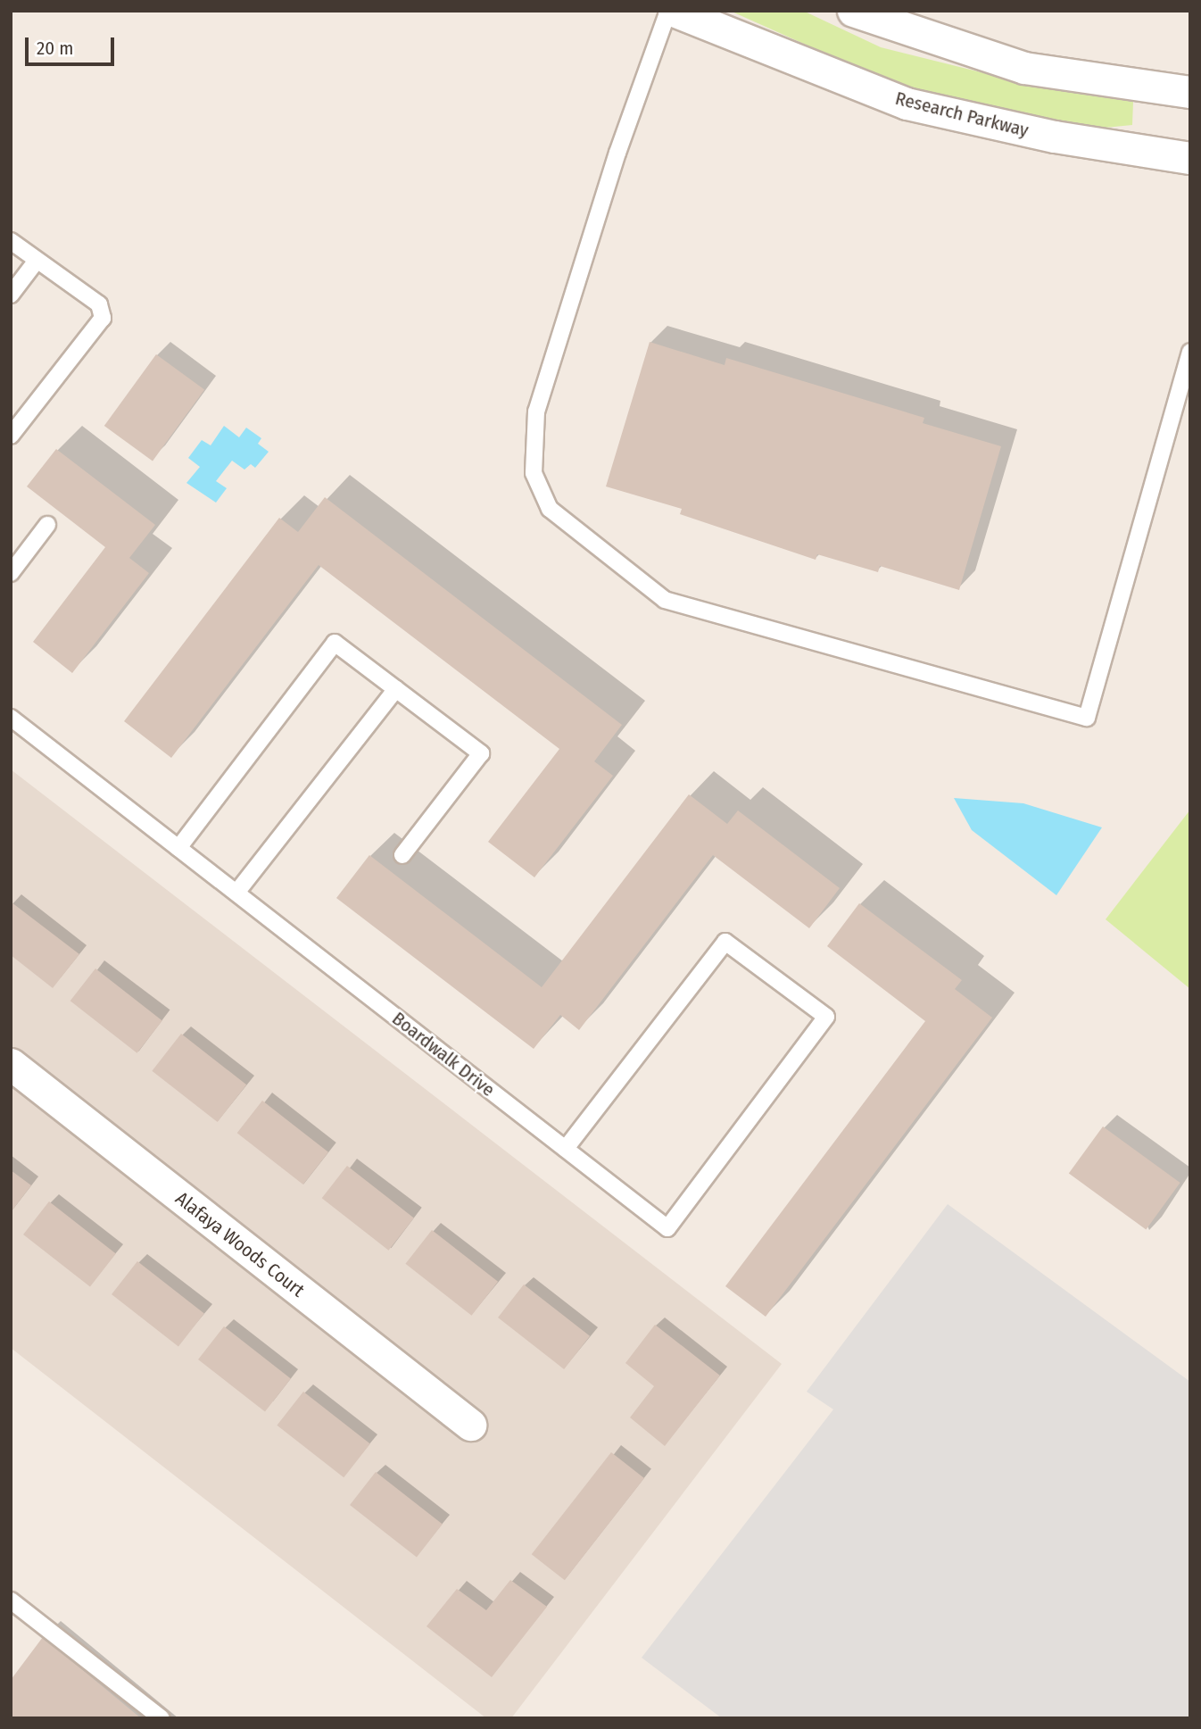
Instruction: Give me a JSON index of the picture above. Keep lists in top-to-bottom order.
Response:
{
  "streets": {
    "street": ["Research Parkway", "Alafaya Woods Court"],
    "lane": ["Boardwalk Drive"]
  },
  "scale_bar": "20 m"
}
